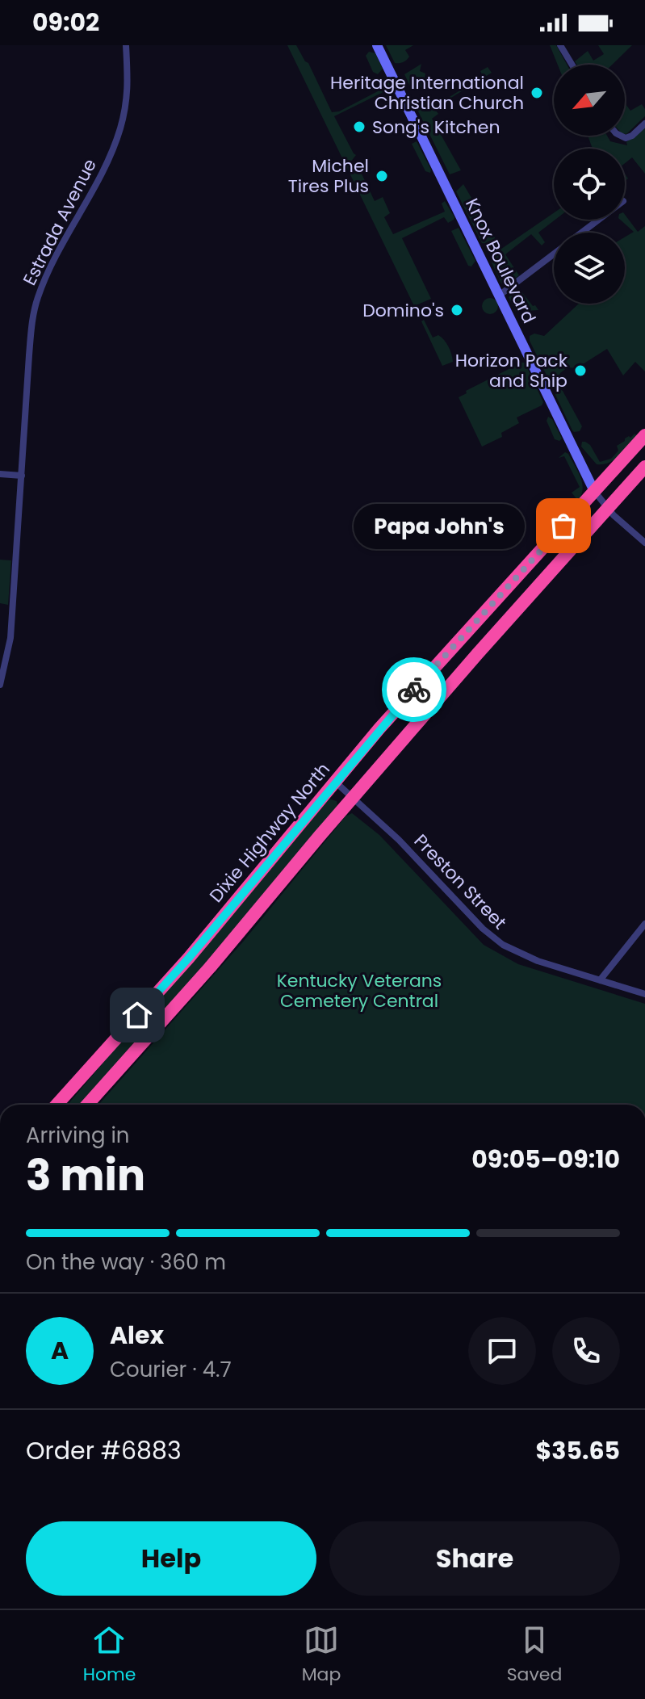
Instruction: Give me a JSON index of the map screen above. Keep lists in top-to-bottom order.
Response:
{
  "streets": {
    "highway": ["Dixie Highway North"],
    "main road": ["Knox Boulevard"],
    "street": ["Estrada Avenue", "Preston Street"]
  },
  "crossings": [
    ["Knox Boulevard", "Dixie Highway North"],
    ["Dixie Highway North", "Preston Street"]
  ],
  "parks": ["Kentucky Veterans Cemetery Central"],
  "places": [
    "Heritage International Christian Church",
    "Song's Kitchen",
    "Michel Tires Plus",
    "Domino's",
    "Horizon Pack and Ship",
    "Papa John's"
  ],
  "north": "bottom left",
  "page": {
    "status": "09:02",
    "bubble": "Papa John's",
    "heading": ["3 min", "Arriving in", "09:05–09:10"],
    "panel": [
      "Alex",
      "Courier · 4.7",
      "Order #6883",
      "$35.65"
    ],
    "bar": "On the way · 360 m",
    "round": "A",
    "buttons": ["Help", "Share"],
    "tabs": ["Home", "Map", "Saved"]
  }
}
